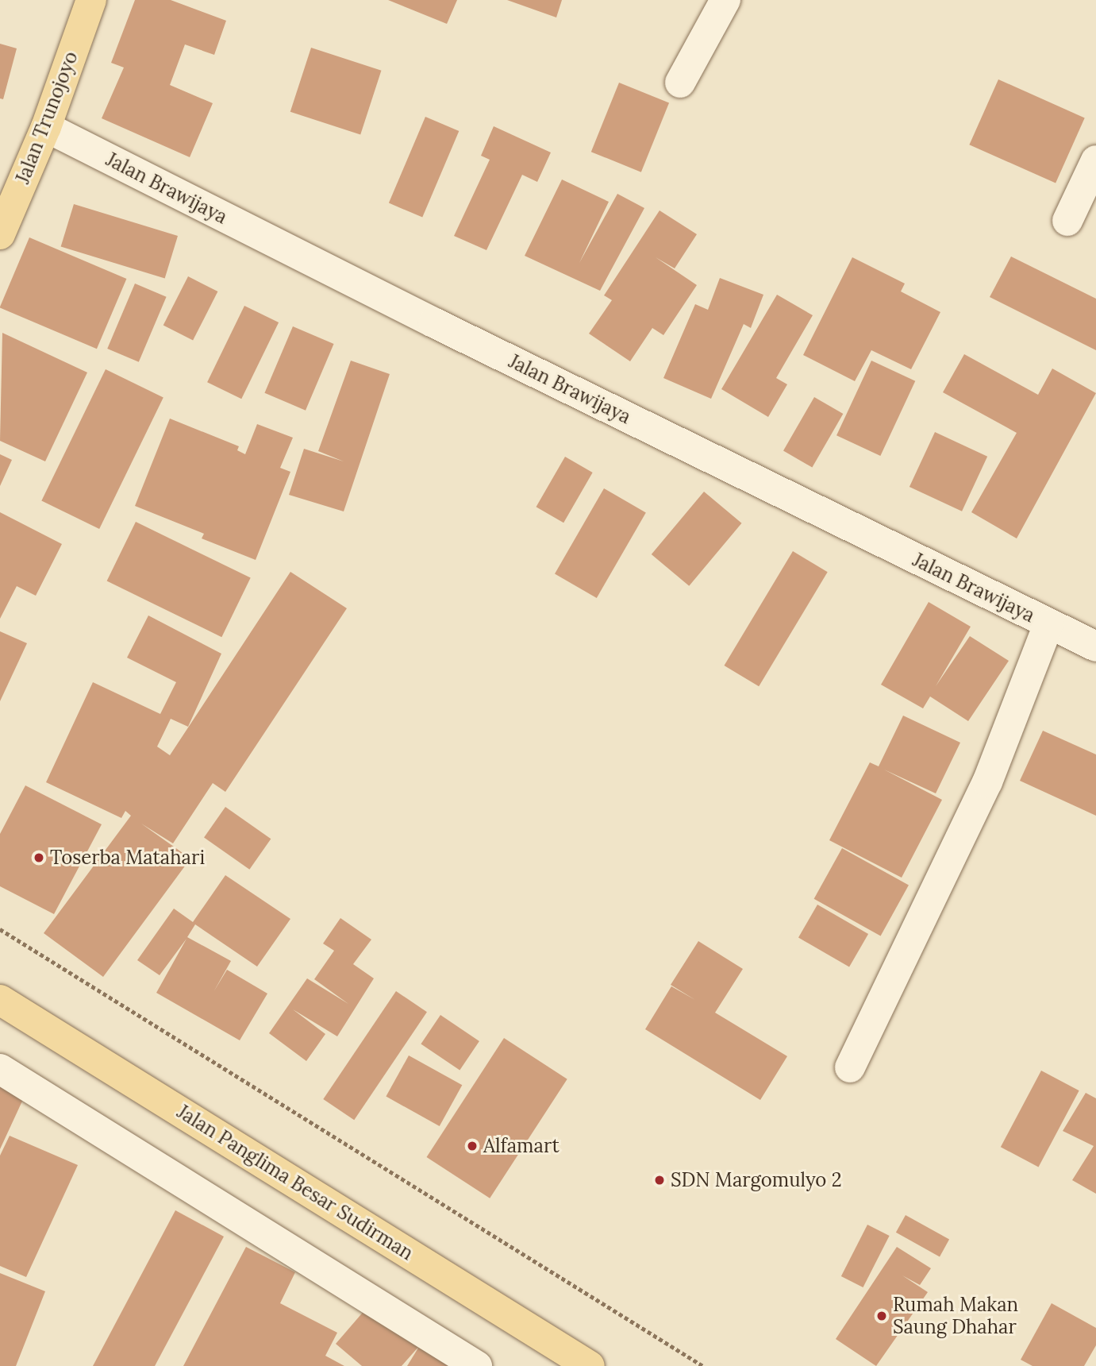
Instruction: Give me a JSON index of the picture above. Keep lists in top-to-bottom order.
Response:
{
  "streets": {
    "main road": ["Jalan Trunojoyo", "Jalan Panglima Besar Sudirman"],
    "street": ["Jalan Brawijaya"]
  },
  "crossings": [
    ["Jalan Trunojoyo", "Jalan Brawijaya"]
  ],
  "places": [
    "Toserba Matahari",
    "Alfamart",
    "SDN Margomulyo 2",
    "Rumah Makan Saung Dhahar"
  ]
}
